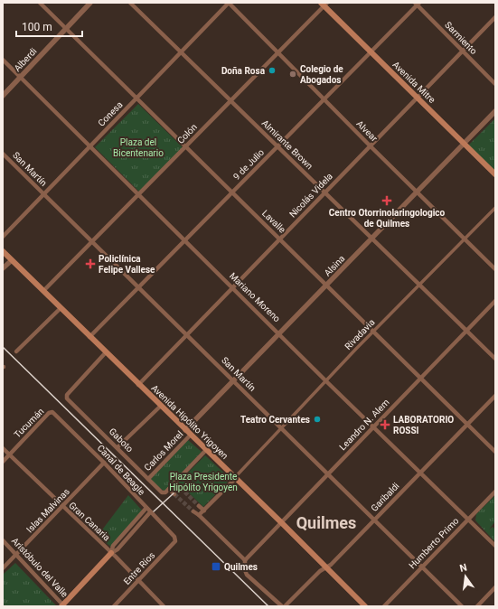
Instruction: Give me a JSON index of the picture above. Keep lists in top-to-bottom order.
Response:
{
  "streets": {
    "main road": ["Avenida Mitre", "Avenida Hipólito Yrigoyen"],
    "street": [
      "Sarmiento",
      "Alberdi",
      "Conesa",
      "Alvear",
      "Colón",
      "Almirante Brown",
      "9 de Julio",
      "San Martín",
      "Nicolás Videla",
      "Lavalle",
      "Alsina",
      "Mariano Moreno",
      "Rivadavia",
      "Tucumán",
      "Leandro N. Alem",
      "Gaboto",
      "Carlos Morel",
      "Canal de Beagle",
      "Garibaldi",
      "Islas Malvinas",
      "Gran Canaria",
      "Humberto Primo",
      "Aristóbulo del Valle",
      "Entre Ríos"
    ]
  },
  "crossings": [
    ["Sarmiento", "9 de Julio"],
    ["Sarmiento", "Nicolás Videla"],
    ["Alberdi", "Lavalle"],
    ["Alberdi", "Mariano Moreno"],
    ["Avenida Mitre", "Colón"],
    ["Avenida Mitre", "9 de Julio"],
    ["Avenida Mitre", "Nicolás Videla"],
    ["Avenida Mitre", "Alsina"],
    ["Conesa", "Alvear"],
    ["Conesa", "Almirante Brown"],
    ["Conesa", "San Martín"],
    ["Conesa", "Lavalle"],
    ["Conesa", "Mariano Moreno"],
    ["Alvear", "Colón"],
    ["Alvear", "9 de Julio"],
    ["Alvear", "Nicolás Videla"],
    ["Alvear", "Alsina"],
    ["Alvear", "Rivadavia"],
    ["Colón", "Almirante Brown"],
    ["Colón", "San Martín"],
    ["Colón", "Lavalle"],
    ["Colón", "Mariano Moreno"],
    ["Colón", "Avenida Hipólito Yrigoyen"],
    ["Almirante Brown", "9 de Julio"],
    ["Almirante Brown", "Nicolás Videla"],
    ["Almirante Brown", "Alsina"],
    ["Almirante Brown", "Rivadavia"],
    ["Almirante Brown", "Leandro N. Alem"],
    ["9 de Julio", "San Martín"],
    ["9 de Julio", "Lavalle"],
    ["9 de Julio", "Mariano Moreno"],
    ["9 de Julio", "Avenida Hipólito Yrigoyen"],
    ["San Martín", "Nicolás Videla"],
    ["San Martín", "Alsina"],
    ["San Martín", "Rivadavia"],
    ["San Martín", "Leandro N. Alem"],
    ["San Martín", "Garibaldi"],
    ["San Martín", "Humberto Primo"],
    ["Nicolás Videla", "Lavalle"],
    ["Nicolás Videla", "Mariano Moreno"],
    ["Nicolás Videla", "Avenida Hipólito Yrigoyen"],
    ["Lavalle", "Alsina"],
    ["Lavalle", "Rivadavia"],
    ["Lavalle", "Leandro N. Alem"],
    ["Lavalle", "Garibaldi"],
    ["Alsina", "Mariano Moreno"],
    ["Alsina", "Avenida Hipólito Yrigoyen"],
    ["Mariano Moreno", "Rivadavia"],
    ["Mariano Moreno", "Leandro N. Alem"],
    ["Mariano Moreno", "Garibaldi"],
    ["Mariano Moreno", "Humberto Primo"],
    ["Rivadavia", "Avenida Hipólito Yrigoyen"],
    ["Avenida Hipólito Yrigoyen", "Leandro N. Alem"],
    ["Avenida Hipólito Yrigoyen", "Gaboto"],
    ["Avenida Hipólito Yrigoyen", "Carlos Morel"],
    ["Avenida Hipólito Yrigoyen", "Garibaldi"],
    ["Tucumán", "Canal de Beagle"],
    ["Tucumán", "Gran Canaria"],
    ["Gaboto", "Carlos Morel"],
    ["Canal de Beagle", "Islas Malvinas"],
    ["Canal de Beagle", "Entre Ríos"],
    ["Islas Malvinas", "Gran Canaria"],
    ["Islas Malvinas", "Aristóbulo del Valle"],
    ["Gran Canaria", "Entre Ríos"]
  ],
  "districts": ["Quilmes"],
  "parks": ["Plaza del Bicentenario", "Plaza Presidente Hipólito Yrigoyen"],
  "places": {
    "other": ["Doña Rosa", "Colegio de Abogados", "Teatro Cervantes"],
    "health": ["Centro Otorrinolaringologico de Quilmes", "Policlínica Felipe Vallese", "LABORATORIO ROSSI"],
    "transit": ["Quilmes"]
  },
  "scale_bar": "100 m",
  "north": "top"
}
